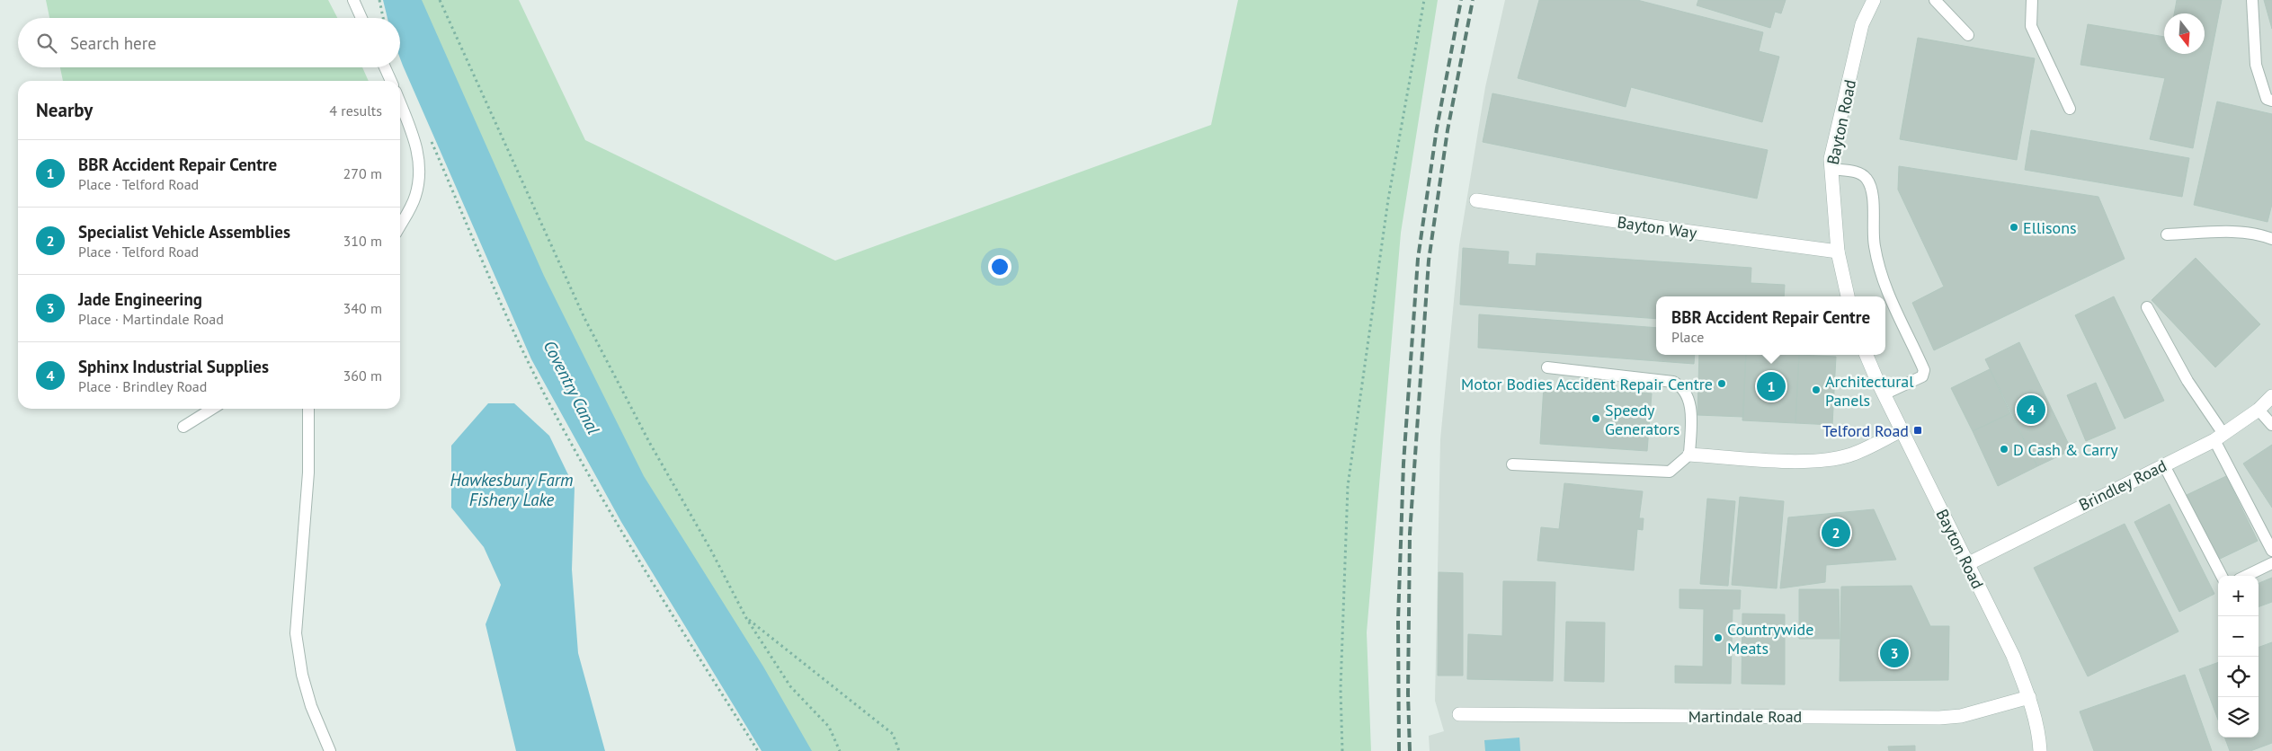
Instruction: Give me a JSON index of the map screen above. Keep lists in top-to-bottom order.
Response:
{
  "streets": {
    "street": [
      "Bayton Road",
      "Bayton Way",
      "Brindley Road",
      "Martindale Road"
    ]
  },
  "crossings": [
    ["Bayton Road", "Bayton Way"],
    ["Bayton Road", "Brindley Road"],
    ["Bayton Road", "Martindale Road"]
  ],
  "water": ["Coventry Canal", "Hawkesbury Farm Fishery Lake"],
  "places": {
    "other": [
      "Ellisons",
      "Motor Bodies Accident Repair Centre",
      "Architectural Panels",
      "Speedy Generators",
      "D Cash & Carry",
      "Countrywide Meats"
    ],
    "transit": ["Telford Road"]
  },
  "north": "bottom",
  "page": {
    "search": "Search here",
    "heading": ["Nearby", "4 results"],
    "list": [
      {
        "mark": "1",
        "name": "BBR Accident Repair Centre",
        "note": "Place · Telford Road",
        "value": "270 m"
      },
      {
        "mark": "2",
        "name": "Specialist Vehicle Assemblies",
        "note": "Place · Telford Road",
        "value": "310 m"
      },
      {
        "mark": "3",
        "name": "Jade Engineering",
        "note": "Place · Martindale Road",
        "value": "340 m"
      },
      {
        "mark": "4",
        "name": "Sphinx Industrial Supplies",
        "note": "Place · Brindley Road",
        "value": "360 m"
      }
    ],
    "popup": ["BBR Accident Repair Centre", "Place"],
    "pins": [
      "1",
      "4",
      "2",
      "3"
    ],
    "map_buttons": ["+", "−"]
  }
}
